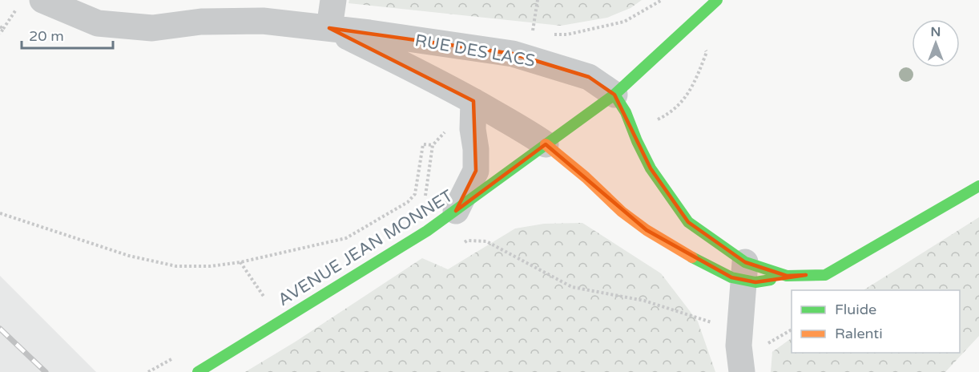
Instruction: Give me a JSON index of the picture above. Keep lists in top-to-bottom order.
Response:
{
  "streets": {
    "street": ["RUE DES LACS", "AVENUE JEAN MONNET"]
  },
  "crossings": [
    ["RUE DES LACS", "AVENUE JEAN MONNET"]
  ],
  "legend": ["Fluide", "Ralenti"],
  "scale_bar": "20 m",
  "north": "top"
}
